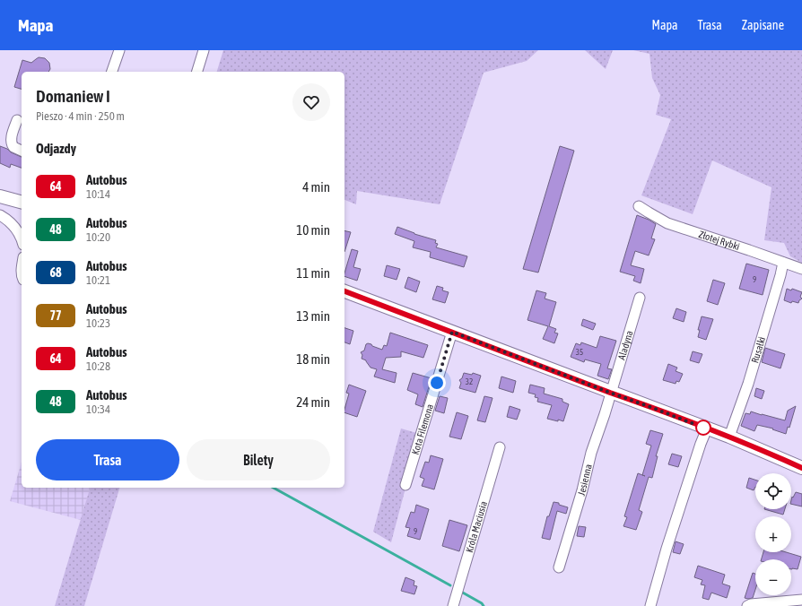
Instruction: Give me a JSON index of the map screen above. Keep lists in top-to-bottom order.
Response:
{
  "streets": {
    "street": [
      "Złotej Rybki",
      "Aladyna",
      "Rusałki",
      "Kota Filemona",
      "Jesienna",
      "Króla Maciusia"
    ]
  },
  "crossings": [
    ["Złotej Rybki", "Rusałki"],
    ["Aladyna", "Jesienna"]
  ],
  "lines": ["bus line 64"],
  "house_numbers": [
    "9",
    "35",
    "32",
    "9"
  ],
  "page": {
    "header": "Mapa",
    "nav": ["Mapa", "Trasa", "Zapisane"],
    "heading": [
      ["Domaniew I", "Pieszo · 4 min · 250 m"],
      "Odjazdy"
    ],
    "list": [
      {
        "mark": "64",
        "name": "Autobus",
        "note": "10:14",
        "value": "4 min"
      },
      {
        "mark": "48",
        "name": "Autobus",
        "note": "10:20",
        "value": "10 min"
      },
      {
        "mark": "68",
        "name": "Autobus",
        "note": "10:21",
        "value": "11 min"
      },
      {
        "mark": "77",
        "name": "Autobus",
        "note": "10:23",
        "value": "13 min"
      },
      {
        "mark": "64",
        "name": "Autobus",
        "note": "10:28",
        "value": "18 min"
      },
      {
        "mark": "48",
        "name": "Autobus",
        "note": "10:34",
        "value": "24 min"
      }
    ],
    "buttons": ["Trasa", "Bilety"],
    "map_buttons": ["+", "−"]
  }
}
